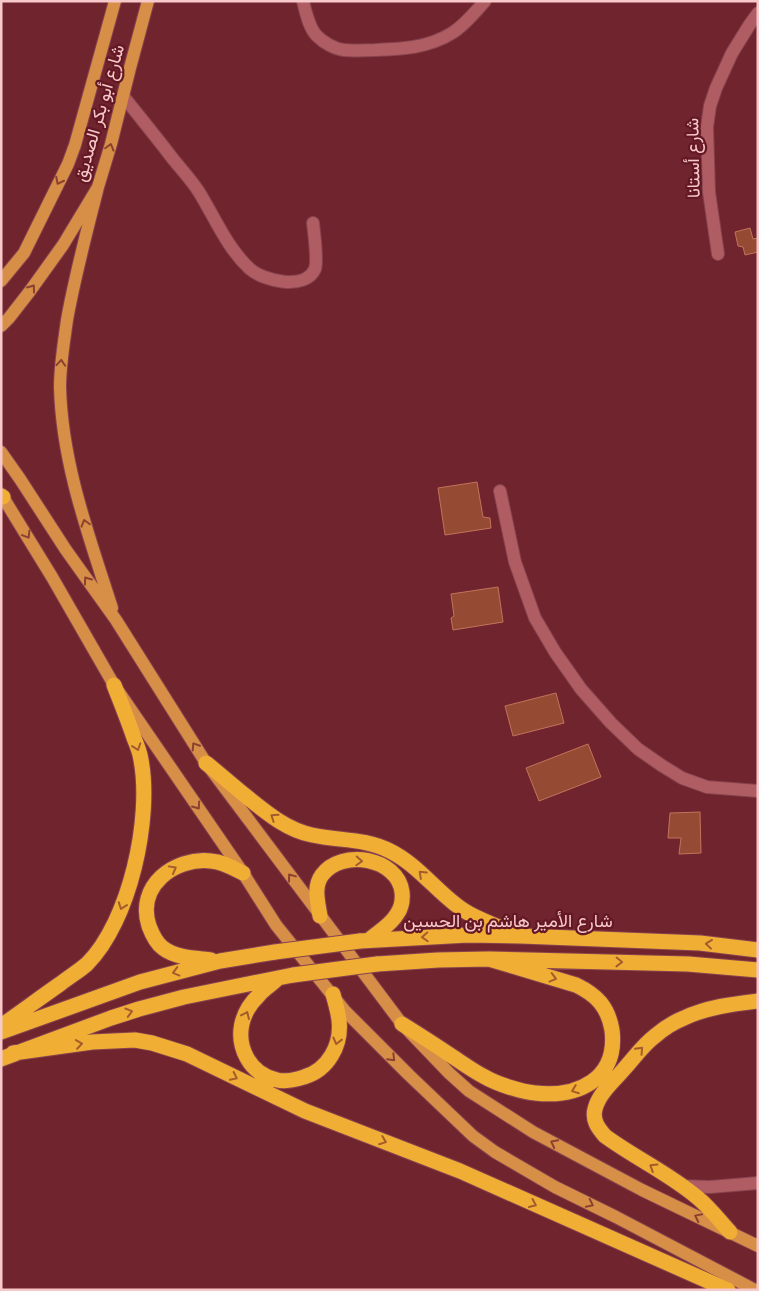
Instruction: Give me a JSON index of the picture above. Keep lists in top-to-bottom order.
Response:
{
  "streets": {
    "highway": ["شارع الأمير هاشم بن الحسين"],
    "main road": ["شارع أبو بكر الصديق"],
    "street": ["شارع أستانا"]
  }
}
